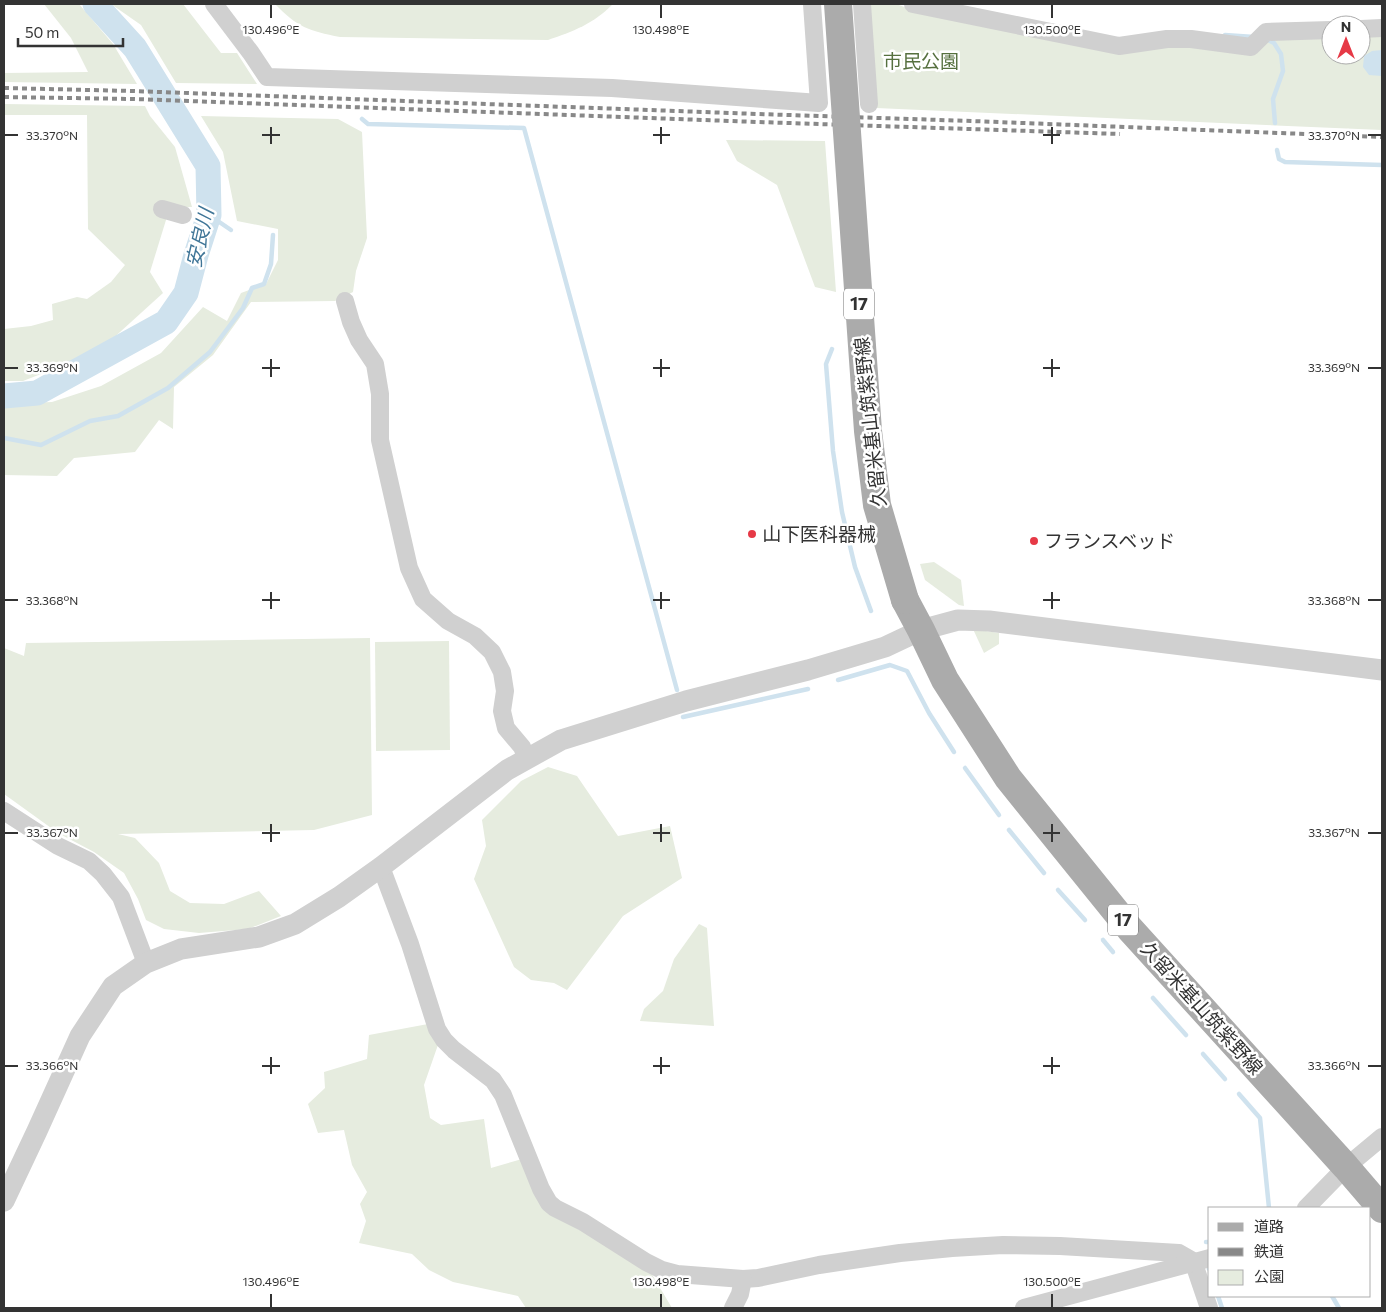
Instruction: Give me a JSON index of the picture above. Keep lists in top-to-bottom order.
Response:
{
  "streets": {
    "main road": ["17", "久留米基山筑紫野線"]
  },
  "water": ["安良川"],
  "parks": ["市民公園"],
  "places": ["山下医科器械", "フランスベッド"],
  "legend": ["道路", "鉄道", "公園"],
  "scale_bar": "50 m",
  "north": "top",
  "coordinates": [
    "130.496°E",
    "130.498°E",
    "130.500°E",
    "33.370°N",
    "33.369°N",
    "33.368°N",
    "33.367°N",
    "33.366°N"
  ]
}
